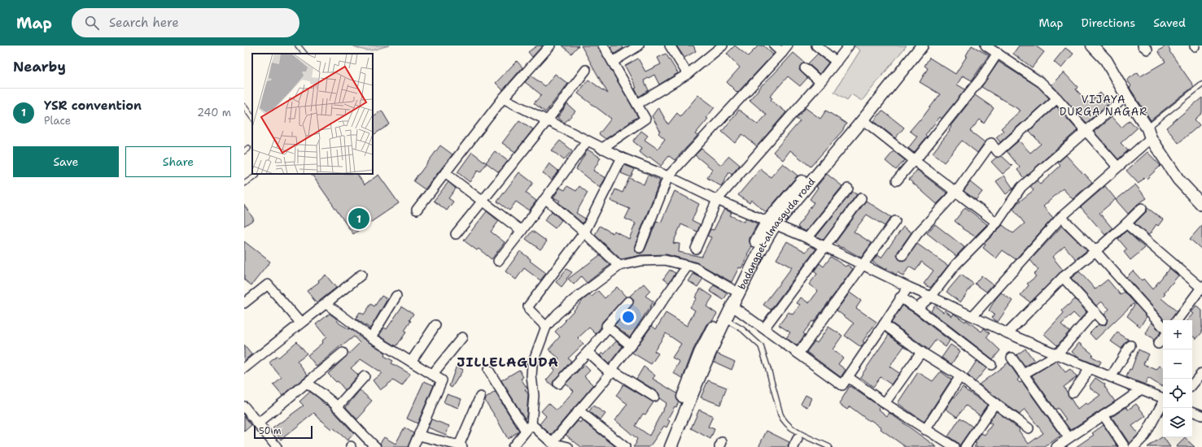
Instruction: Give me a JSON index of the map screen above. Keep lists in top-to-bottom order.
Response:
{
  "streets": {
    "street": ["badangpet-almasguda road"]
  },
  "districts": ["VIJAYA DURGA NAGAR", "JILLELAGUDA"],
  "scale_bar": "50 m",
  "page": {
    "header": "Map",
    "search": "Search here",
    "nav": ["Map", "Directions", "Saved"],
    "heading": "Nearby",
    "list": [
      {
        "mark": "1",
        "name": "YSR convention",
        "note": "Place",
        "value": "240 m"
      }
    ],
    "buttons": ["Save", "Share"],
    "pins": "1",
    "map_buttons": ["+", "−"],
    "scale": "50 m"
  }
}
